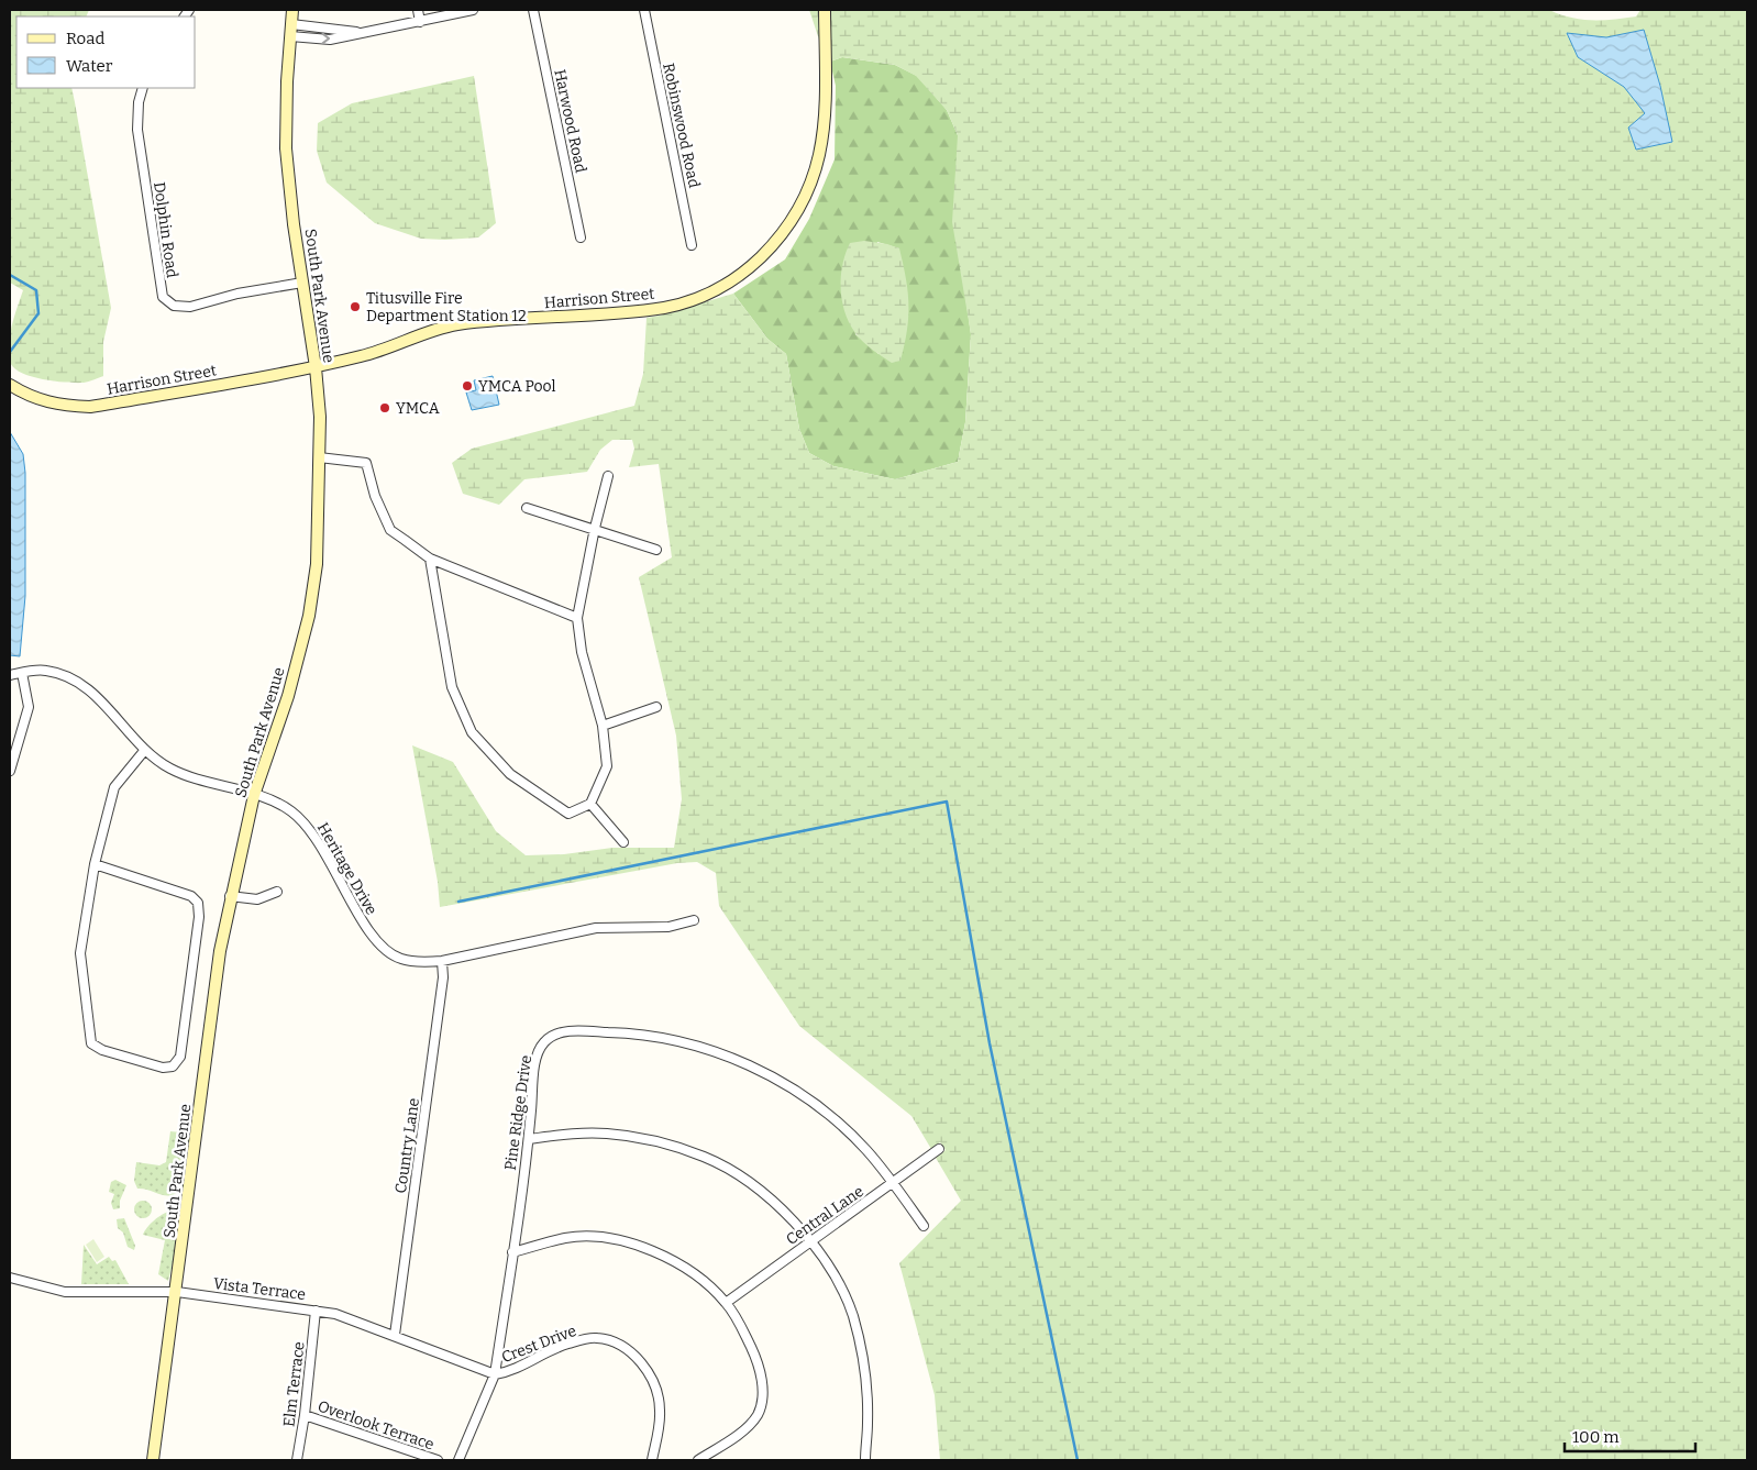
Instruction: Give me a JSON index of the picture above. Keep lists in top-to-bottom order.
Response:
{
  "streets": {
    "street": [
      "Harwood Road",
      "Robinswood Road",
      "Dolphin Road",
      "South Park Avenue",
      "Harrison Street",
      "Heritage Drive",
      "Pine Ridge Drive",
      "Country Lane",
      "Central Lane",
      "Vista Terrace",
      "Crest Drive",
      "Elm Terrace",
      "Overlook Terrace"
    ]
  },
  "crossings": [
    ["Dolphin Road", "South Park Avenue"],
    ["South Park Avenue", "Harrison Street"],
    ["South Park Avenue", "Heritage Drive"],
    ["South Park Avenue", "Vista Terrace"],
    ["Heritage Drive", "Country Lane"],
    ["Pine Ridge Drive", "Central Lane"],
    ["Pine Ridge Drive", "Vista Terrace"],
    ["Pine Ridge Drive", "Crest Drive"],
    ["Country Lane", "Vista Terrace"],
    ["Vista Terrace", "Crest Drive"],
    ["Vista Terrace", "Elm Terrace"],
    ["Elm Terrace", "Overlook Terrace"]
  ],
  "places": ["Titusville Fire Department Station 12", "YMCA Pool", "YMCA"],
  "legend": ["Road", "Water"],
  "scale_bar": "100 m"
}
